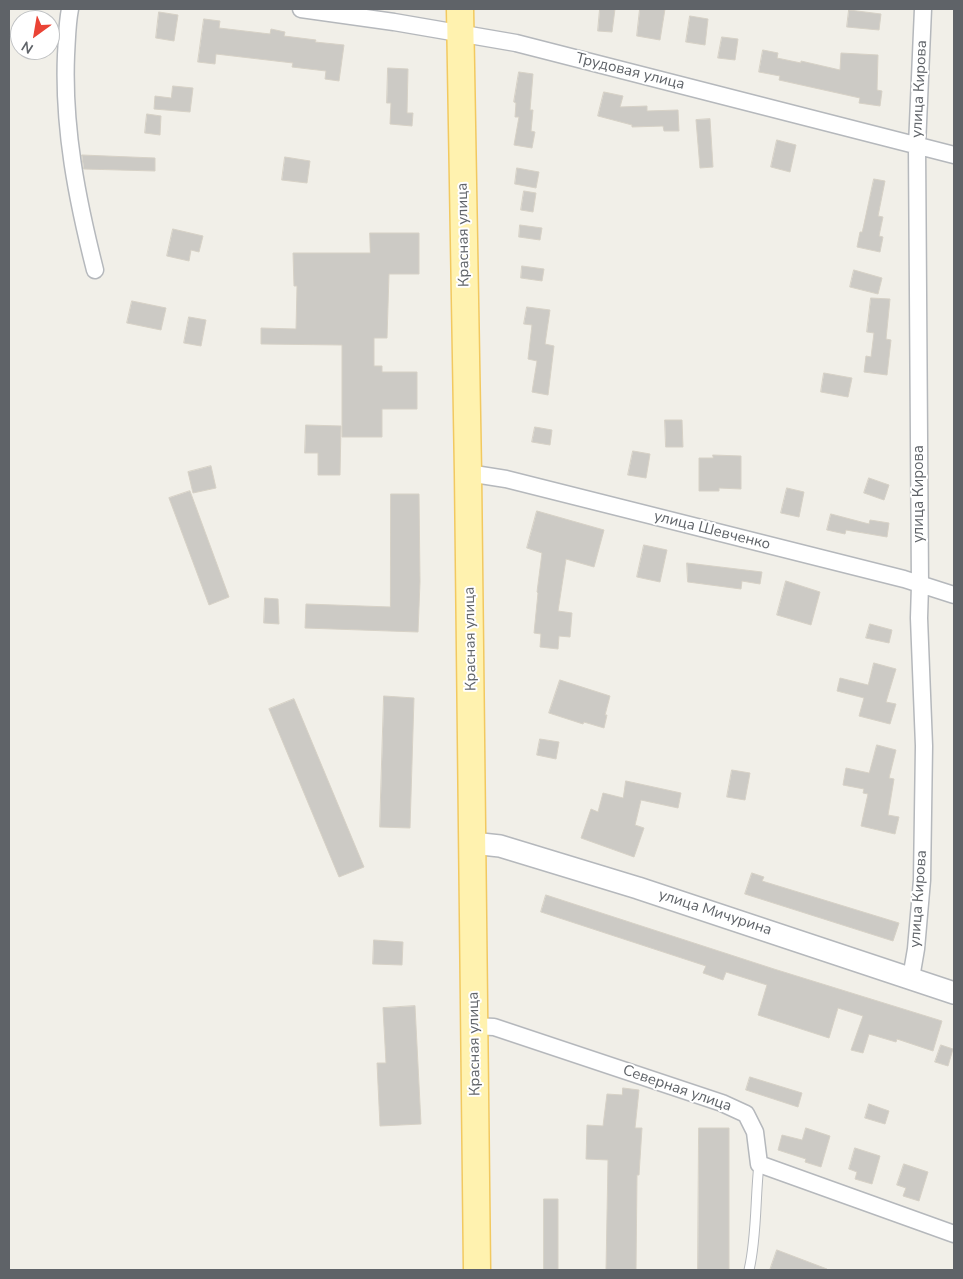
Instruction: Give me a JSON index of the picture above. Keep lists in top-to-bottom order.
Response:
{
  "streets": {
    "main road": ["Красная улица"],
    "street": [
      "Трудовая улица",
      "улица Кирова",
      "улица Шевченко",
      "улица Мичурина",
      "Северная улица"
    ]
  },
  "crossings": [
    ["Трудовая улица", "улица Кирова"],
    ["Трудовая улица", "Красная улица"],
    ["улица Кирова", "улица Шевченко"],
    ["улица Кирова", "улица Мичурина"],
    ["Красная улица", "улица Шевченко"],
    ["Красная улица", "улица Мичурина"],
    ["Красная улица", "Северная улица"]
  ],
  "north": "bottom left"
}
